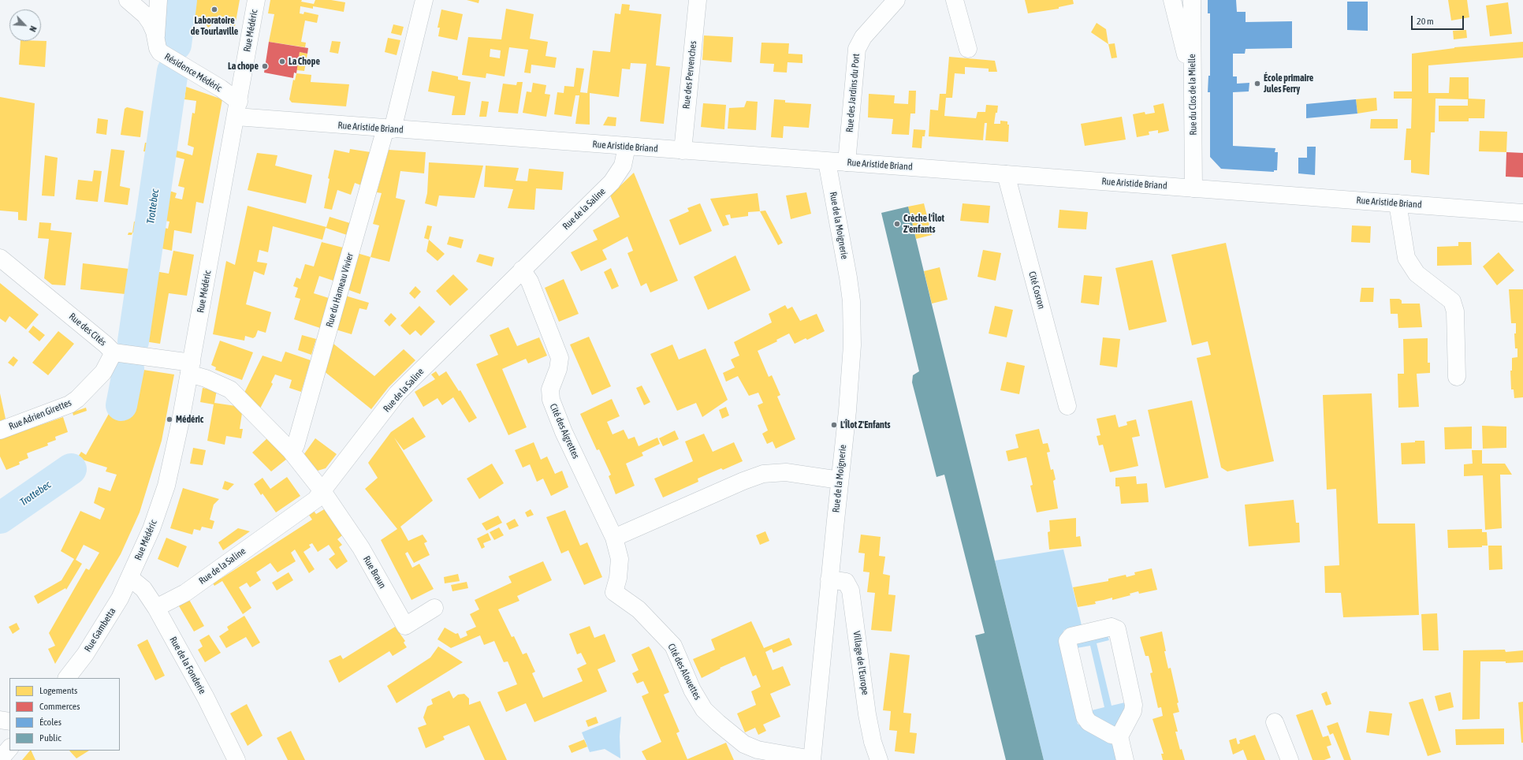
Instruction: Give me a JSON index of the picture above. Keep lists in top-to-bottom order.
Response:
{
  "streets": {
    "street": [
      "Rue Médéric",
      "Résidence Médéric",
      "Rue des Pervenches",
      "Rue des Jardins du Port",
      "Rue du Clos de la Mielle",
      "Rue Aristide Briand",
      "Rue de la Saline",
      "Rue de la Moignerie",
      "Rue du Hameau Vivier",
      "Cité Cosron",
      "Rue des Cités",
      "Rue Adrien Girettes",
      "Cité des Aigrettes",
      "Rue Braun",
      "Rue Gambetta",
      "Village de l'Europe",
      "Rue de la Fonderie",
      "Cité des Alouettes"
    ]
  },
  "crossings": [
    ["Rue Médéric", "Résidence Médéric"],
    ["Rue Médéric", "Rue Aristide Briand"],
    ["Rue Médéric", "Rue des Cités"],
    ["Rue Médéric", "Rue Gambetta"],
    ["Rue Médéric", "Rue de la Fonderie"],
    ["Résidence Médéric", "Rue Aristide Briand"],
    ["Rue des Pervenches", "Rue Aristide Briand"],
    ["Rue des Jardins du Port", "Rue Aristide Briand"],
    ["Rue du Clos de la Mielle", "Rue Aristide Briand"],
    ["Rue Aristide Briand", "Rue de la Saline"],
    ["Rue Aristide Briand", "Rue de la Moignerie"],
    ["Rue Aristide Briand", "Rue du Hameau Vivier"],
    ["Rue Aristide Briand", "Cité Cosron"],
    ["Rue de la Saline", "Cité des Aigrettes"],
    ["Rue de la Saline", "Rue Braun"],
    ["Rue de la Saline", "Rue de la Fonderie"],
    ["Rue de la Moignerie", "Village de l'Europe"],
    ["Rue de la Moignerie", "Cité des Alouettes"],
    ["Rue des Cités", "Rue Adrien Girettes"],
    ["Cité des Aigrettes", "Cité des Alouettes"],
    ["Rue Gambetta", "Rue de la Fonderie"]
  ],
  "water": ["Trottebec"],
  "places": [
    "Laboratoire de Tourlaville",
    "La Chope",
    "La chope",
    "École primaire Jules Ferry",
    "Crèche l'Îlot Z'enfants",
    "Médéric",
    "L'Îlot Z'Enfants"
  ],
  "legend": [
    "Logements",
    "Commerces",
    "Écoles",
    "Public"
  ],
  "scale_bar": "20 m",
  "north": "bottom right"
}
